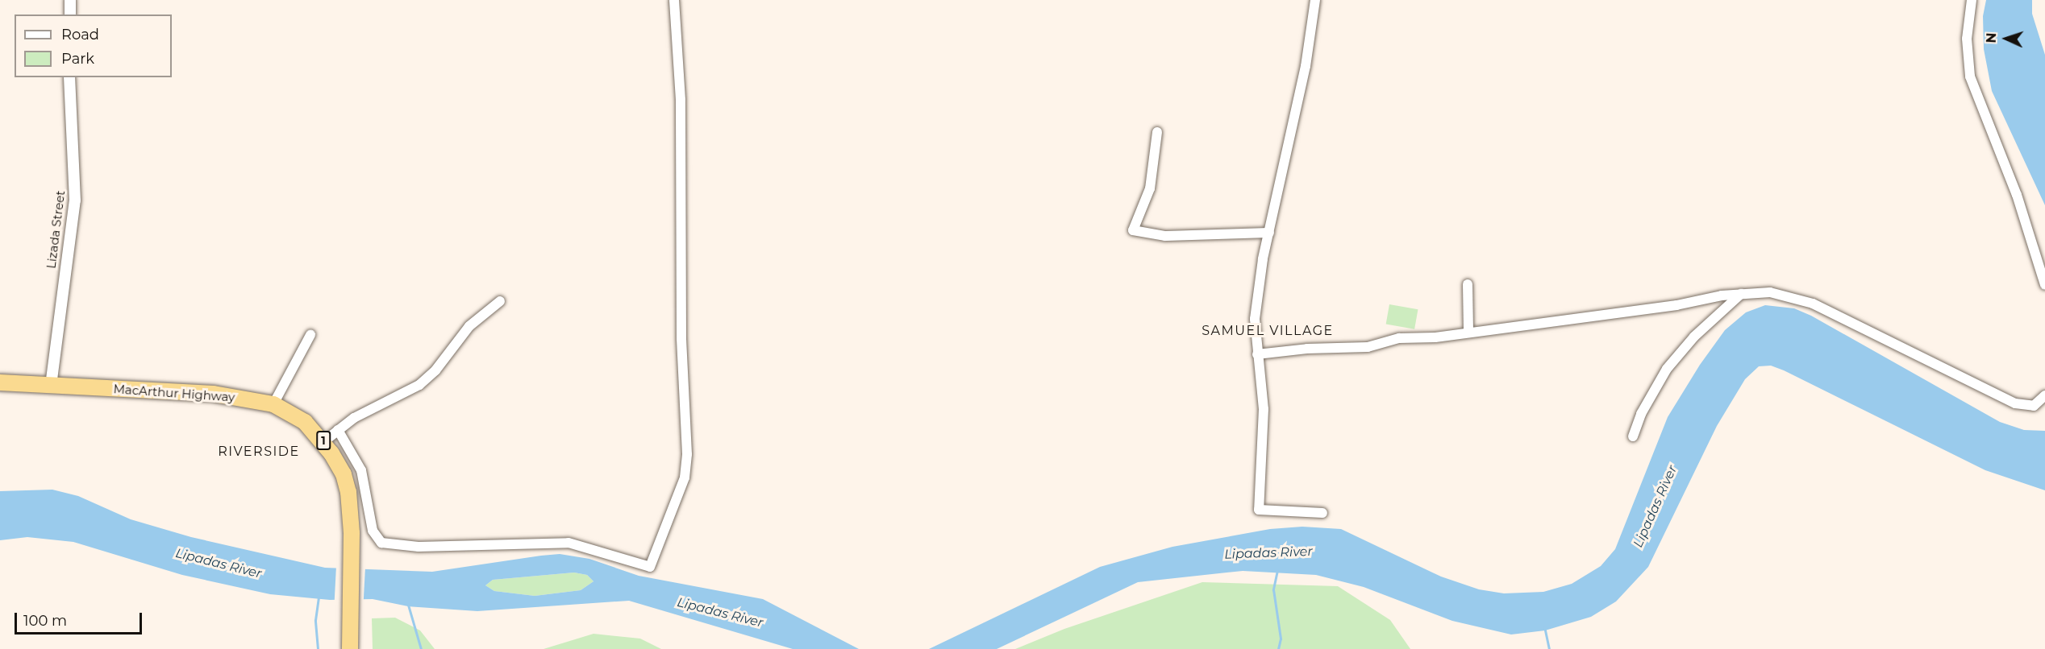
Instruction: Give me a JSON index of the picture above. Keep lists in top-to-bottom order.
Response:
{
  "streets": {
    "highway": ["MacArthur Highway", "1"],
    "street": ["Lizada Street"]
  },
  "crossings": [
    ["Lizada Street", "MacArthur Highway"]
  ],
  "districts": ["SAMUEL VILLAGE", "RIVERSIDE"],
  "water": ["Lipadas River"],
  "legend": ["Road", "Park"],
  "scale_bar": "100 m",
  "north": "left"
}
